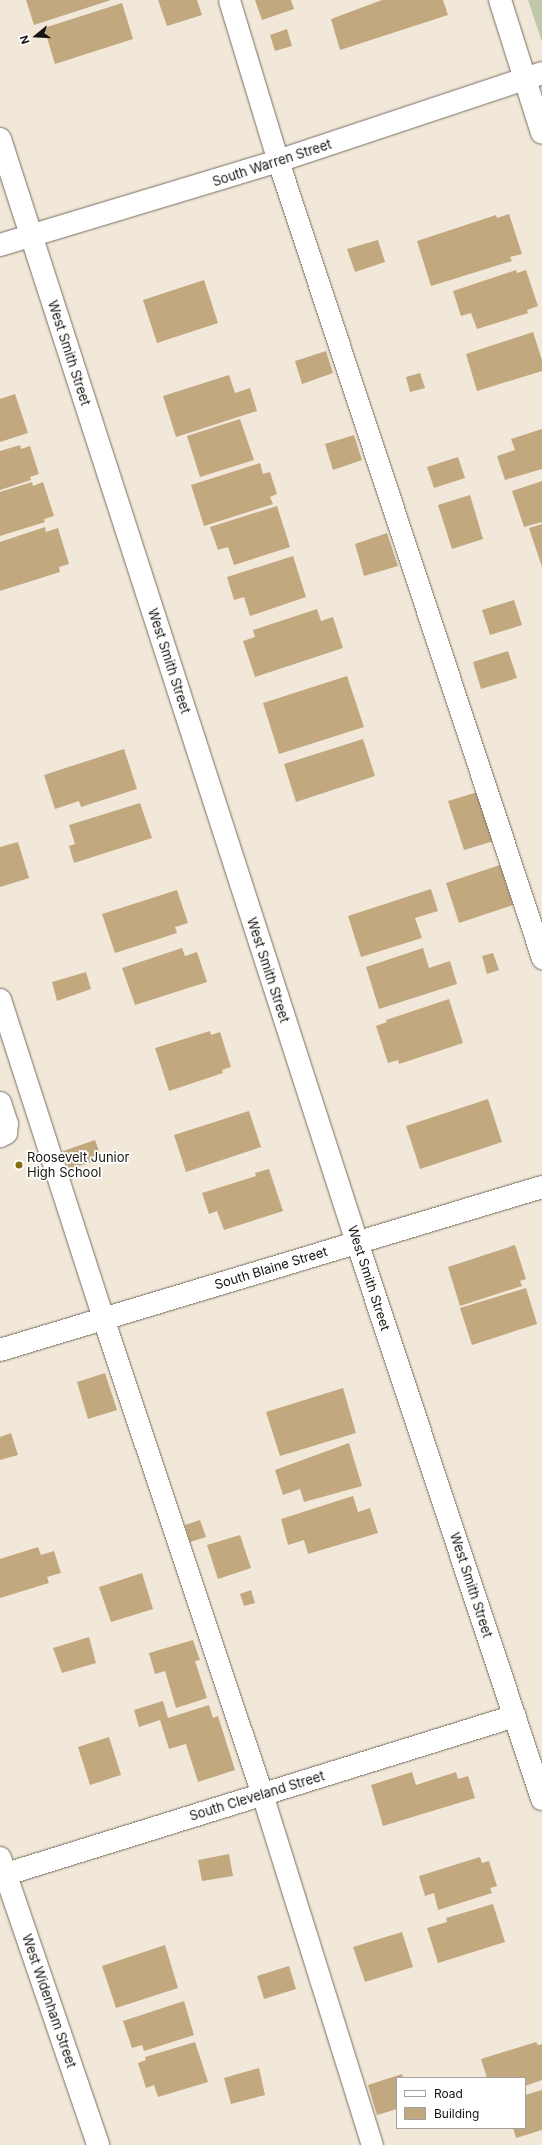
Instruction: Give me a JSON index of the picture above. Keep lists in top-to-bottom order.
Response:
{
  "streets": {
    "street": [
      "South Warren Street",
      "West Smith Street",
      "South Blaine Street",
      "South Cleveland Street",
      "West Widenham Street"
    ]
  },
  "crossings": [
    ["South Warren Street", "West Smith Street"],
    ["West Smith Street", "South Blaine Street"],
    ["West Smith Street", "South Cleveland Street"],
    ["South Cleveland Street", "West Widenham Street"]
  ],
  "places": ["Roosevelt Junior High School"],
  "legend": ["Road", "Building"],
  "north": "left"
}
